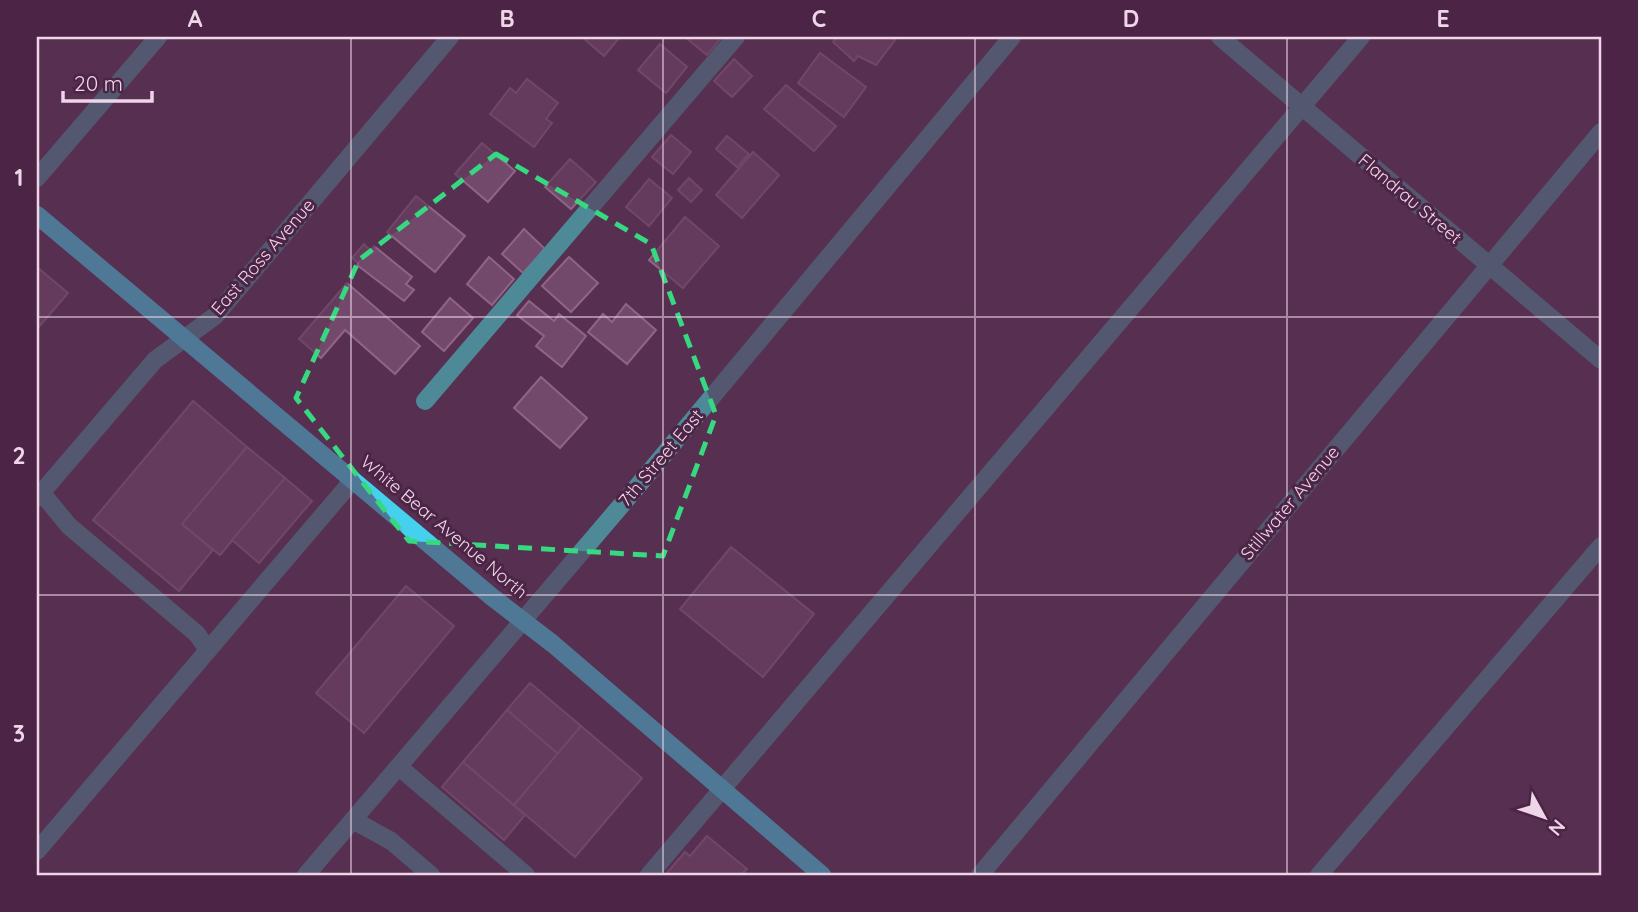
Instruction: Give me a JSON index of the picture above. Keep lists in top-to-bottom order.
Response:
{
  "streets": {
    "main road": ["White Bear Avenue North"],
    "street": [
      "Flandrau Street",
      "East Ross Avenue",
      "7th Street East",
      "Stillwater Avenue"
    ]
  },
  "crossings": [
    ["Flandrau Street", "Stillwater Avenue"],
    ["East Ross Avenue", "White Bear Avenue North"],
    ["7th Street East", "White Bear Avenue North"]
  ],
  "scale_bar": "20 m",
  "north": "bottom right",
  "grid": {
    "columns": [
      "A",
      "B",
      "C",
      "D",
      "E"
    ],
    "rows": ["1", "2", "3"]
  }
}
